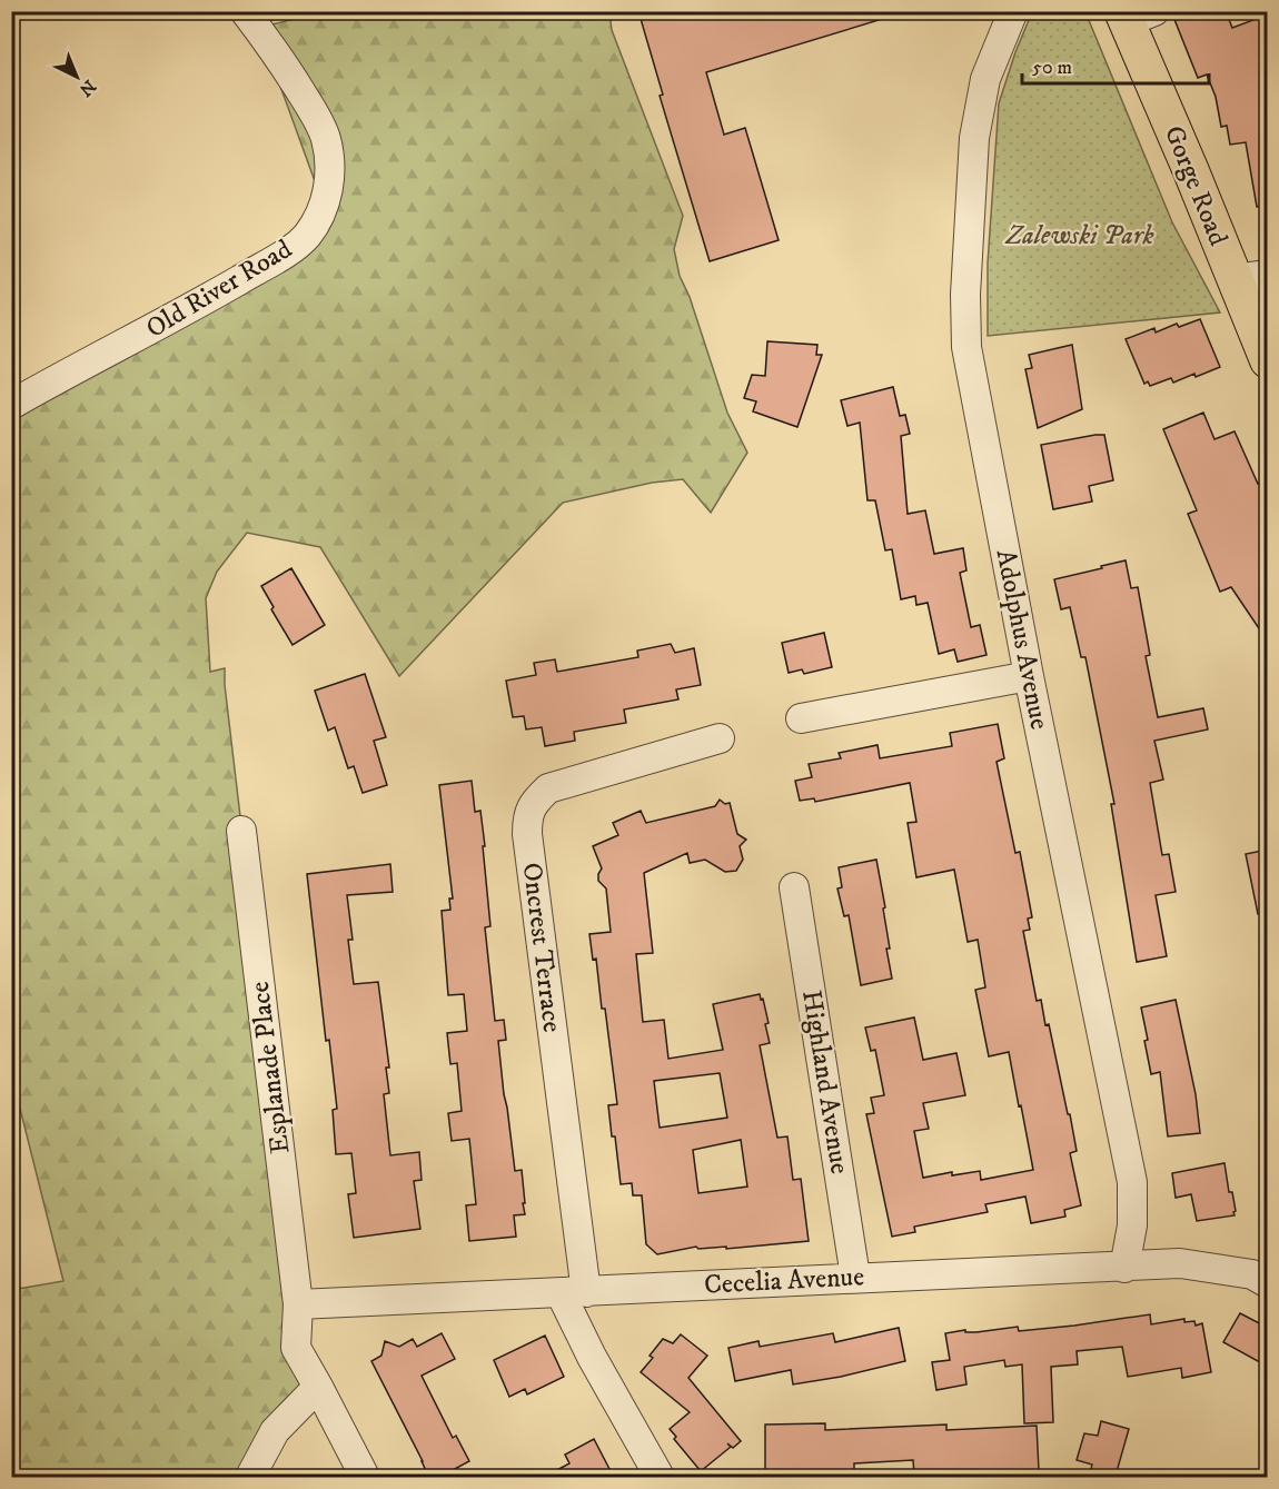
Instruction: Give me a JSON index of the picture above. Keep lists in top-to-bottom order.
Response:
{
  "streets": {
    "main road": ["Gorge Road"],
    "street": [
      "Old River Road",
      "Adolphus Avenue",
      "Oncrest Terrace",
      "Esplanade Place",
      "Highland Avenue",
      "Cecelia Avenue"
    ]
  },
  "crossings": [
    ["Adolphus Avenue", "Cecelia Avenue"],
    ["Oncrest Terrace", "Cecelia Avenue"],
    ["Esplanade Place", "Cecelia Avenue"],
    ["Highland Avenue", "Cecelia Avenue"]
  ],
  "parks": ["Zalewski Park"],
  "scale_bar": "50 m",
  "north": "bottom right"
}
